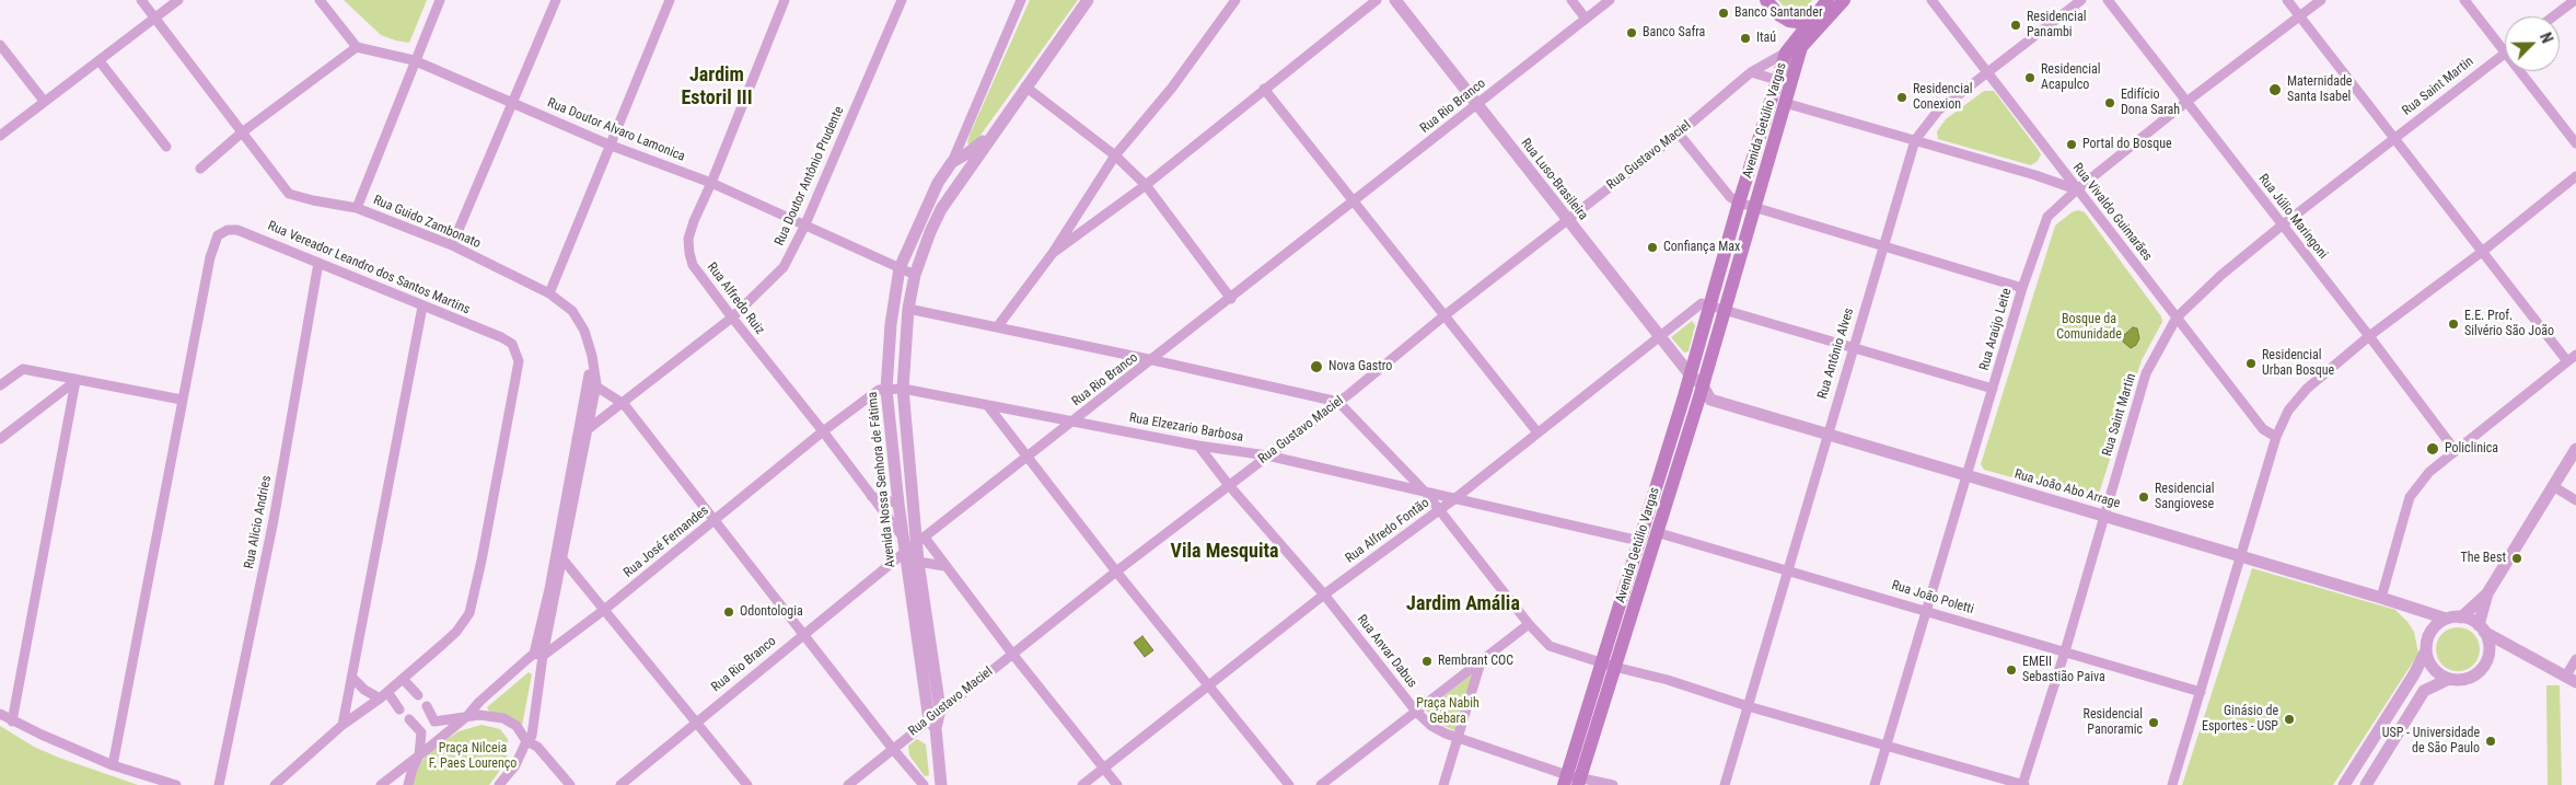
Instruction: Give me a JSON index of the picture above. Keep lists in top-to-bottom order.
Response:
{
  "streets": {
    "main road": ["Avenida Getúlio Vargas"],
    "street": [
      "Rua Saint Martin",
      "Rua Rio Branco",
      "Rua Doutor Alvaro Lamonica",
      "Rua Gustavo Maciel",
      "Rua Doutor Antônio Prudente",
      "Rua Luso-Brasileira",
      "Rua Vivaldo Guimarães",
      "Rua Júlio Maringoni",
      "Rua Guido Zambonato",
      "Rua Vereador Leandro dos Santos Martins",
      "Rua Alfredo Ruiz",
      "Rua Araújo Leite",
      "Rua Antônio Alves",
      "Rua Elzezario Barbosa",
      "Avenida Nossa Senhora de Fátima",
      "Rua João Abo Arrage",
      "Rua Alicio Andries",
      "Rua Alfredo Fontão",
      "Rua José Fernandes",
      "Rua João Poletti",
      "Rua Anvar Dabus"
    ]
  },
  "crossings": [
    ["Rua Saint Martin", "Rua Vivaldo Guimarães"],
    ["Rua Saint Martin", "Rua Júlio Maringoni"],
    ["Rua Saint Martin", "Rua João Abo Arrage"],
    ["Rua Saint Martin", "Rua João Poletti"],
    ["Rua Rio Branco", "Rua Luso-Brasileira"],
    ["Rua Rio Branco", "Rua Elzezario Barbosa"],
    ["Rua Rio Branco", "Avenida Nossa Senhora de Fátima"],
    ["Avenida Getúlio Vargas", "Rua Gustavo Maciel"],
    ["Avenida Getúlio Vargas", "Rua Luso-Brasileira"],
    ["Avenida Getúlio Vargas", "Rua Elzezario Barbosa"],
    ["Avenida Getúlio Vargas", "Rua João Abo Arrage"],
    ["Avenida Getúlio Vargas", "Rua Alfredo Fontão"],
    ["Avenida Getúlio Vargas", "Rua João Poletti"],
    ["Avenida Getúlio Vargas", "Rua Anvar Dabus"],
    ["Rua Doutor Alvaro Lamonica", "Rua Doutor Antônio Prudente"],
    ["Rua Doutor Alvaro Lamonica", "Rua Alfredo Ruiz"],
    ["Rua Doutor Alvaro Lamonica", "Avenida Nossa Senhora de Fátima"],
    ["Rua Gustavo Maciel", "Rua Luso-Brasileira"],
    ["Rua Gustavo Maciel", "Rua Elzezario Barbosa"],
    ["Rua Gustavo Maciel", "Avenida Nossa Senhora de Fátima"],
    ["Rua Gustavo Maciel", "Rua Anvar Dabus"],
    ["Rua Doutor Antônio Prudente", "Rua Guido Zambonato"],
    ["Rua Doutor Antônio Prudente", "Rua Alfredo Ruiz"],
    ["Rua Luso-Brasileira", "Rua Alfredo Fontão"],
    ["Rua Vivaldo Guimarães", "Rua Araújo Leite"],
    ["Rua Vivaldo Guimarães", "Rua Antônio Alves"],
    ["Rua Júlio Maringoni", "Rua Araújo Leite"],
    ["Rua Guido Zambonato", "Rua José Fernandes"],
    ["Rua Vereador Leandro dos Santos Martins", "Rua Alicio Andries"],
    ["Rua Alfredo Ruiz", "Avenida Nossa Senhora de Fátima"],
    ["Rua Alfredo Ruiz", "Rua José Fernandes"],
    ["Rua Araújo Leite", "Rua João Abo Arrage"],
    ["Rua Araújo Leite", "Rua João Poletti"],
    ["Rua Antônio Alves", "Rua João Abo Arrage"],
    ["Rua Antônio Alves", "Rua João Poletti"],
    ["Rua Elzezario Barbosa", "Avenida Nossa Senhora de Fátima"],
    ["Rua Elzezario Barbosa", "Rua Alfredo Fontão"],
    ["Rua Elzezario Barbosa", "Rua José Fernandes"],
    ["Rua Elzezario Barbosa", "Rua Anvar Dabus"],
    ["Avenida Nossa Senhora de Fátima", "Rua José Fernandes"],
    ["Rua Alfredo Fontão", "Rua Anvar Dabus"]
  ],
  "districts": ["Jardim Estoril III", "Vila Mesquita", "Jardim Amália"],
  "parks": ["Bosque da Comunidade", "Praça Nabih Gebara", "Praça Nilceia F. Paes Lourenço"],
  "places": [
    "Banco Santander",
    "Residencial Panambi",
    "Banco Safra",
    "Itaú",
    "Residencial Acapulco",
    "Maternidade Santa Isabel",
    "Residencial Conexion",
    "Edifício Dona Sarah",
    "Portal do Bosque",
    "Confiança Max",
    "E.E. Prof. Silvério São João",
    "Residencial Urban Bosque",
    "Nova Gastro",
    "Policlinica",
    "Residencial Sangiovese",
    "The Best",
    "Odontologia",
    "Rembrant COC",
    "EMEII Sebastião Paiva",
    "Ginásio de Esportes - USP",
    "Residencial Panoramic",
    "USP - Universidade de São Paulo"
  ],
  "north": "top right"
}
